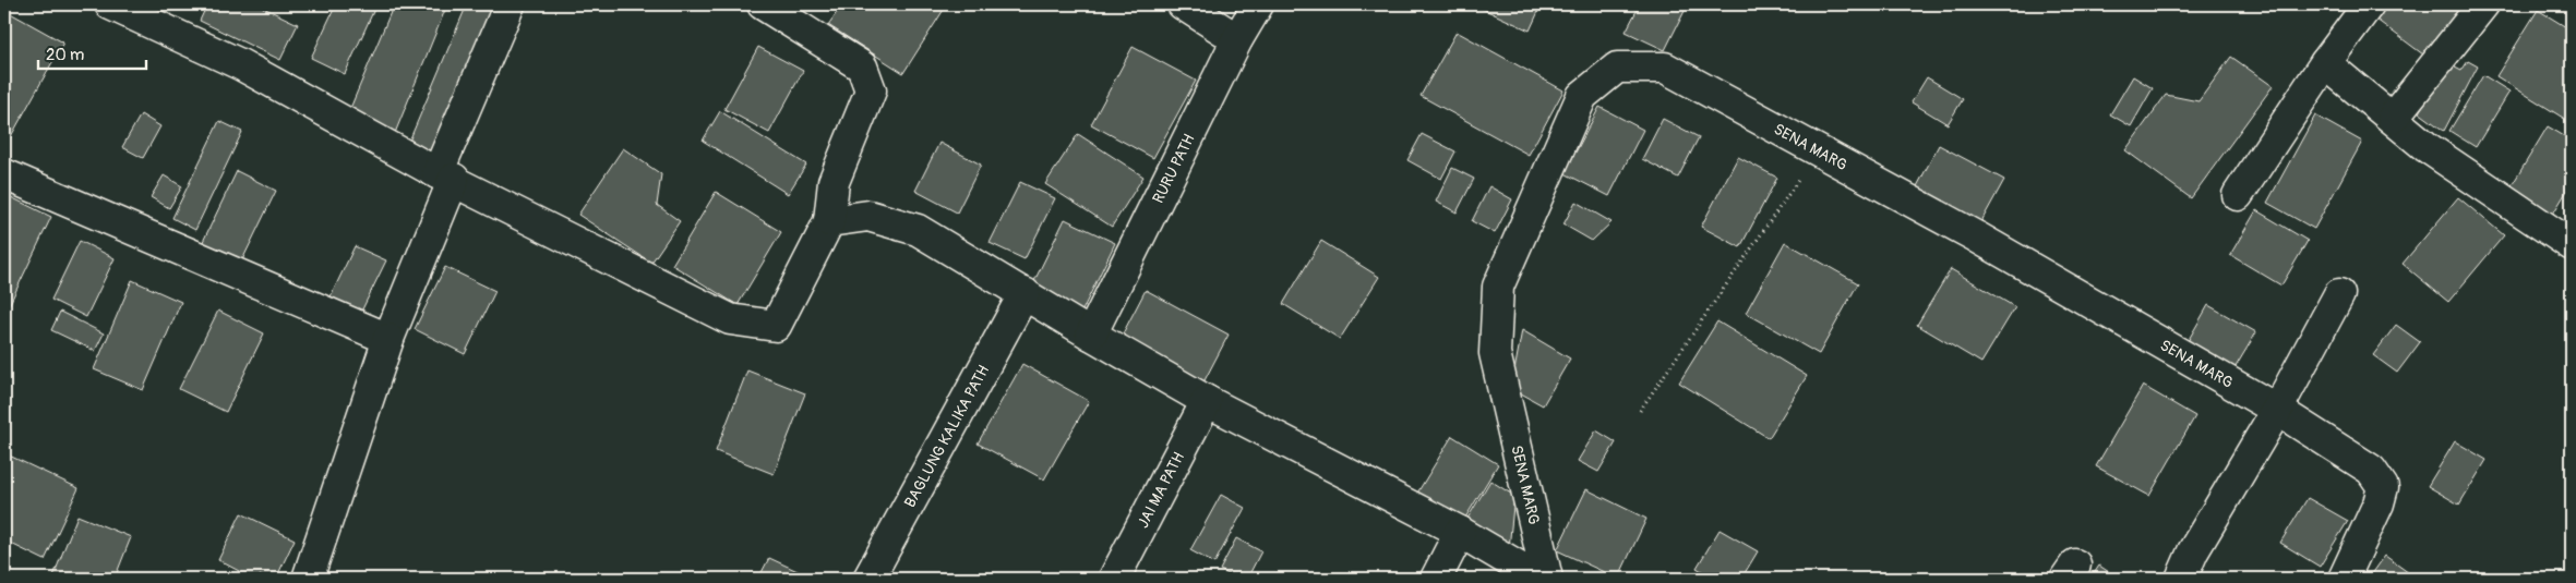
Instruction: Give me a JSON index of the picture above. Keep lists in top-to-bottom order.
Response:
{
  "streets": {
    "street": [
      "SENA MARG",
      "RURU PATH",
      "BAGLUNG KALIKA PATH",
      "JAI MA PATH"
    ]
  },
  "scale_bar": "20 m"
}
